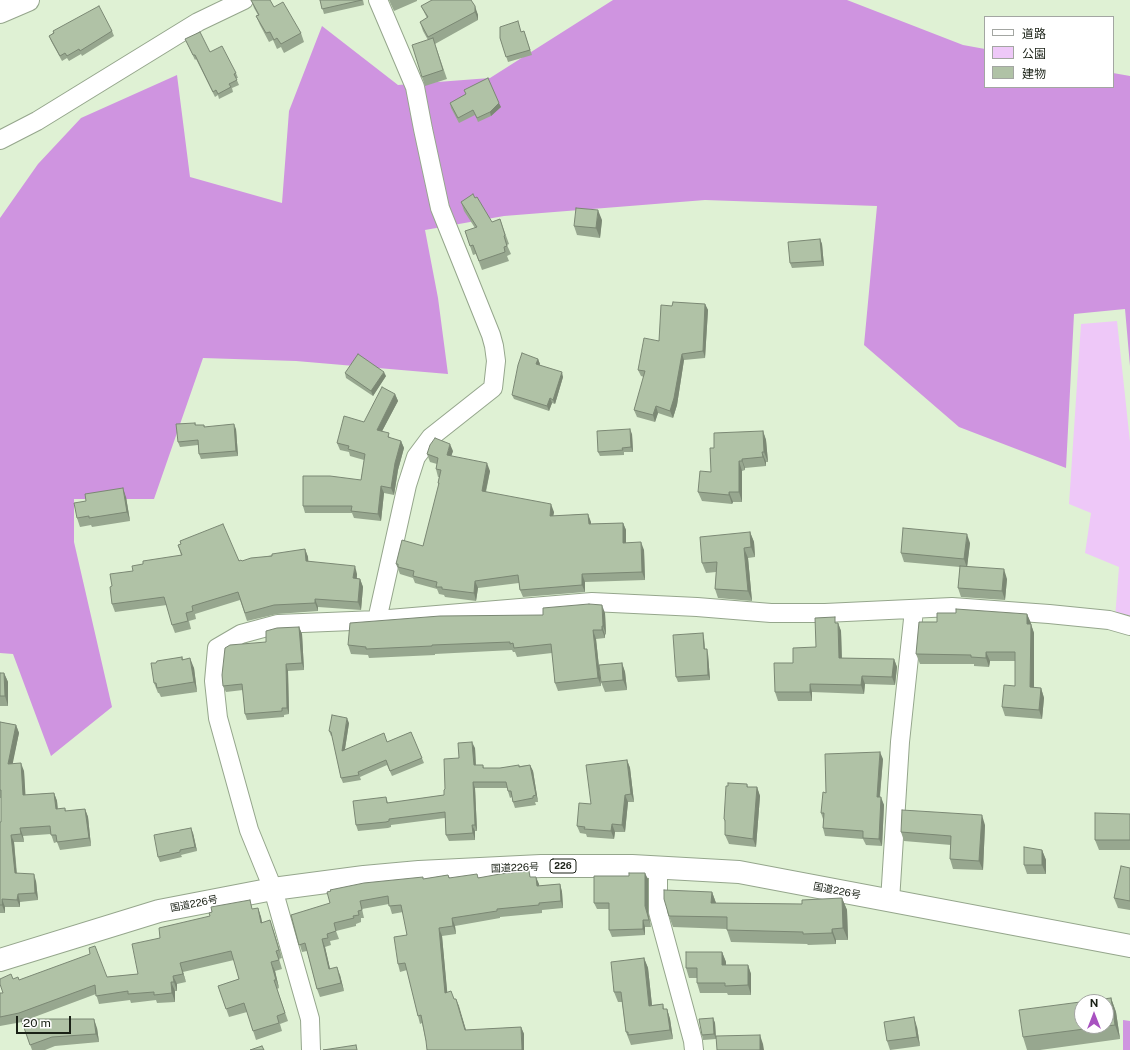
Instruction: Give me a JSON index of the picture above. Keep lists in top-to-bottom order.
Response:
{
  "streets": {
    "main road": ["226", "国道226号"]
  },
  "legend": ["道路", "公園", "建物"],
  "scale_bar": "20 m",
  "north": "top"
}
